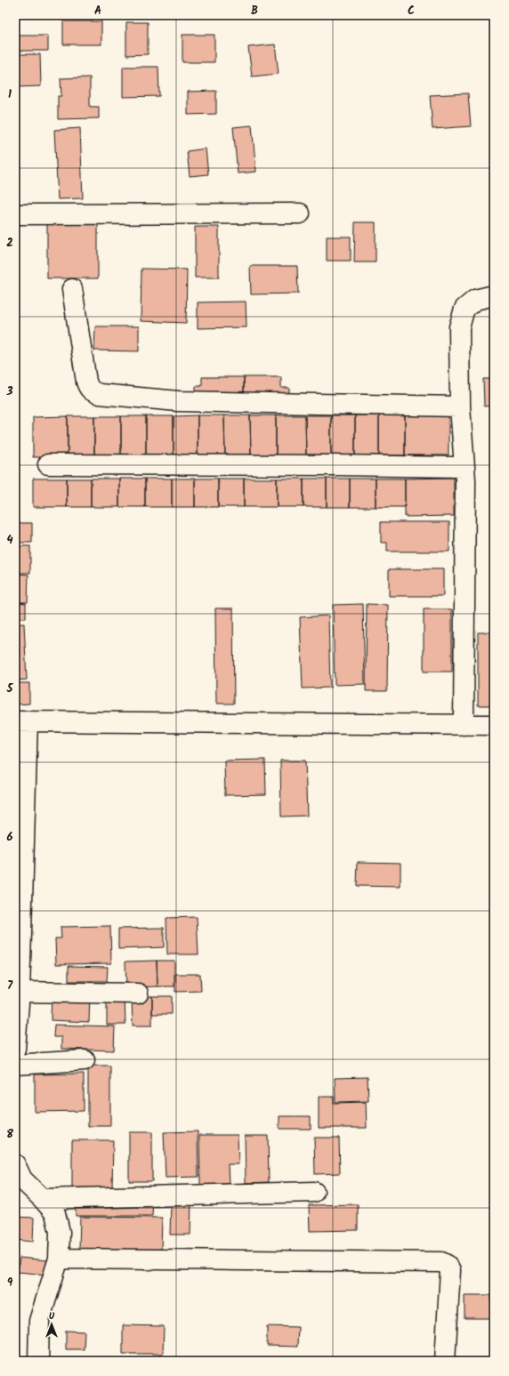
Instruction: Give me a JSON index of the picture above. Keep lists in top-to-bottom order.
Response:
{
  "north": "top",
  "grid": {
    "columns": ["A", "B", "C"],
    "rows": [
      "1",
      "2",
      "3",
      "4",
      "5",
      "6",
      "7",
      "8",
      "9"
    ]
  }
}
